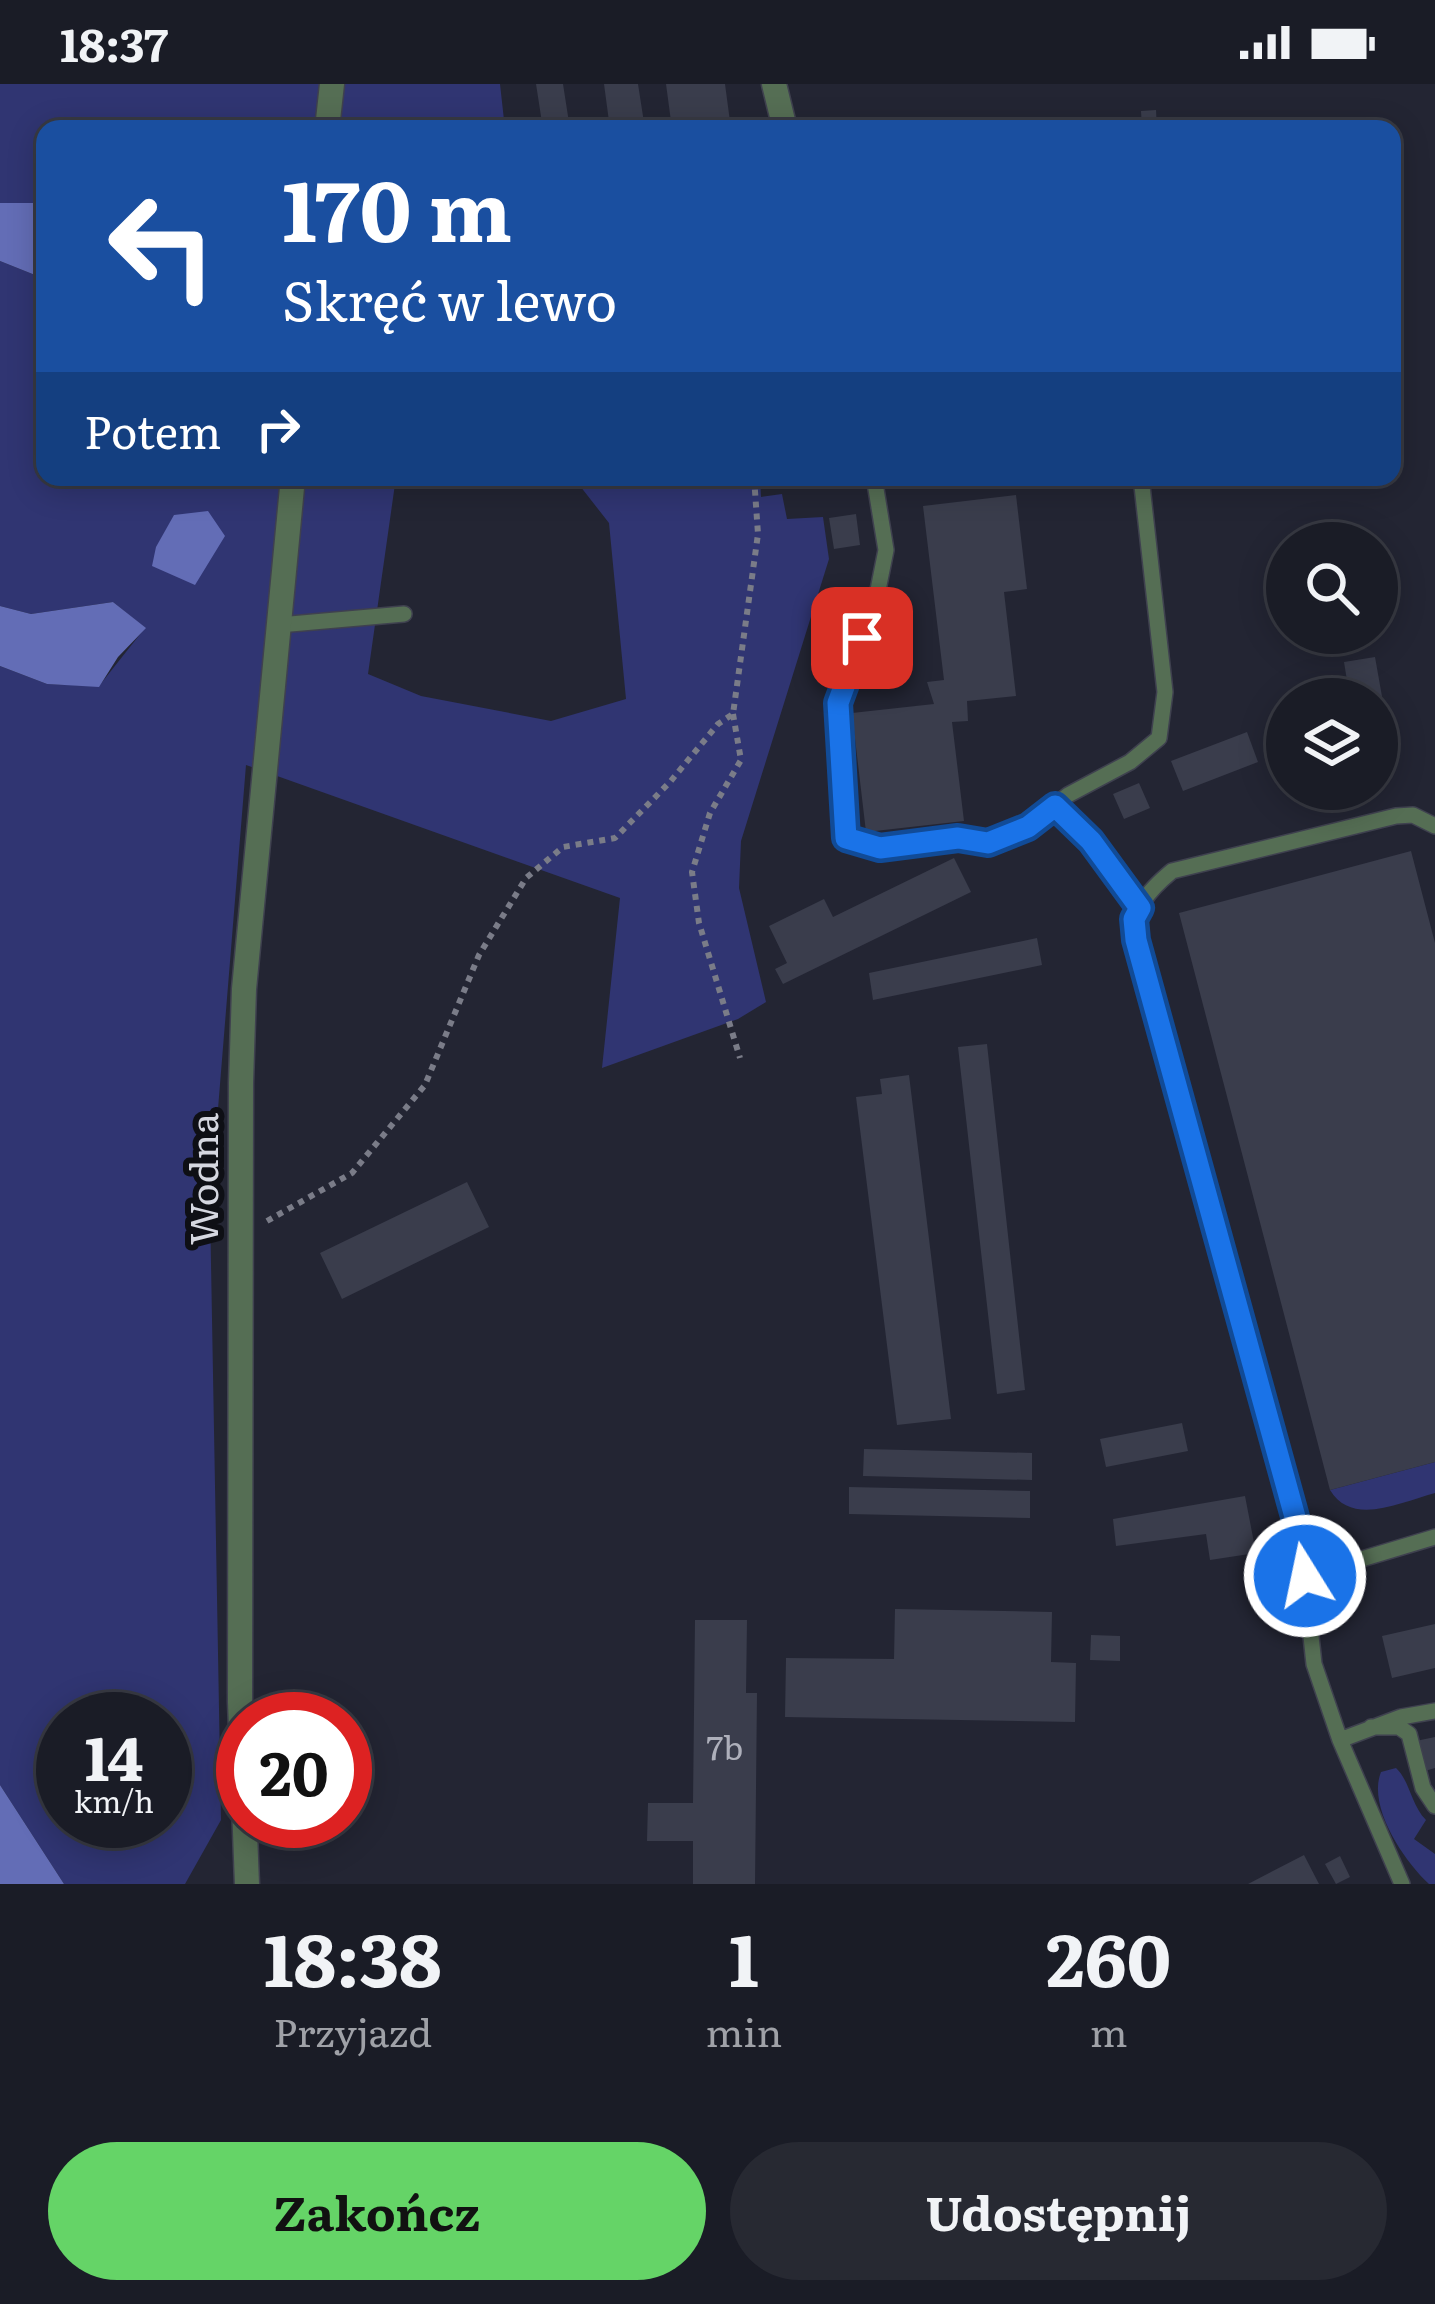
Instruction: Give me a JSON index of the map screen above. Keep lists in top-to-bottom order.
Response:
{
  "streets": {
    "street": ["Wodna"]
  },
  "house_numbers": ["7b"],
  "page": {
    "status": "18:37",
    "turn": ["170 m", "Skręć w lewo"],
    "then": "Potem",
    "speed": "14 km/h",
    "limit": "20",
    "eta": [
      "18:38",
      "Przyjazd",
      "1",
      "min",
      "260",
      "m"
    ],
    "buttons": ["Zakończ", "Udostępnij"]
  }
}
